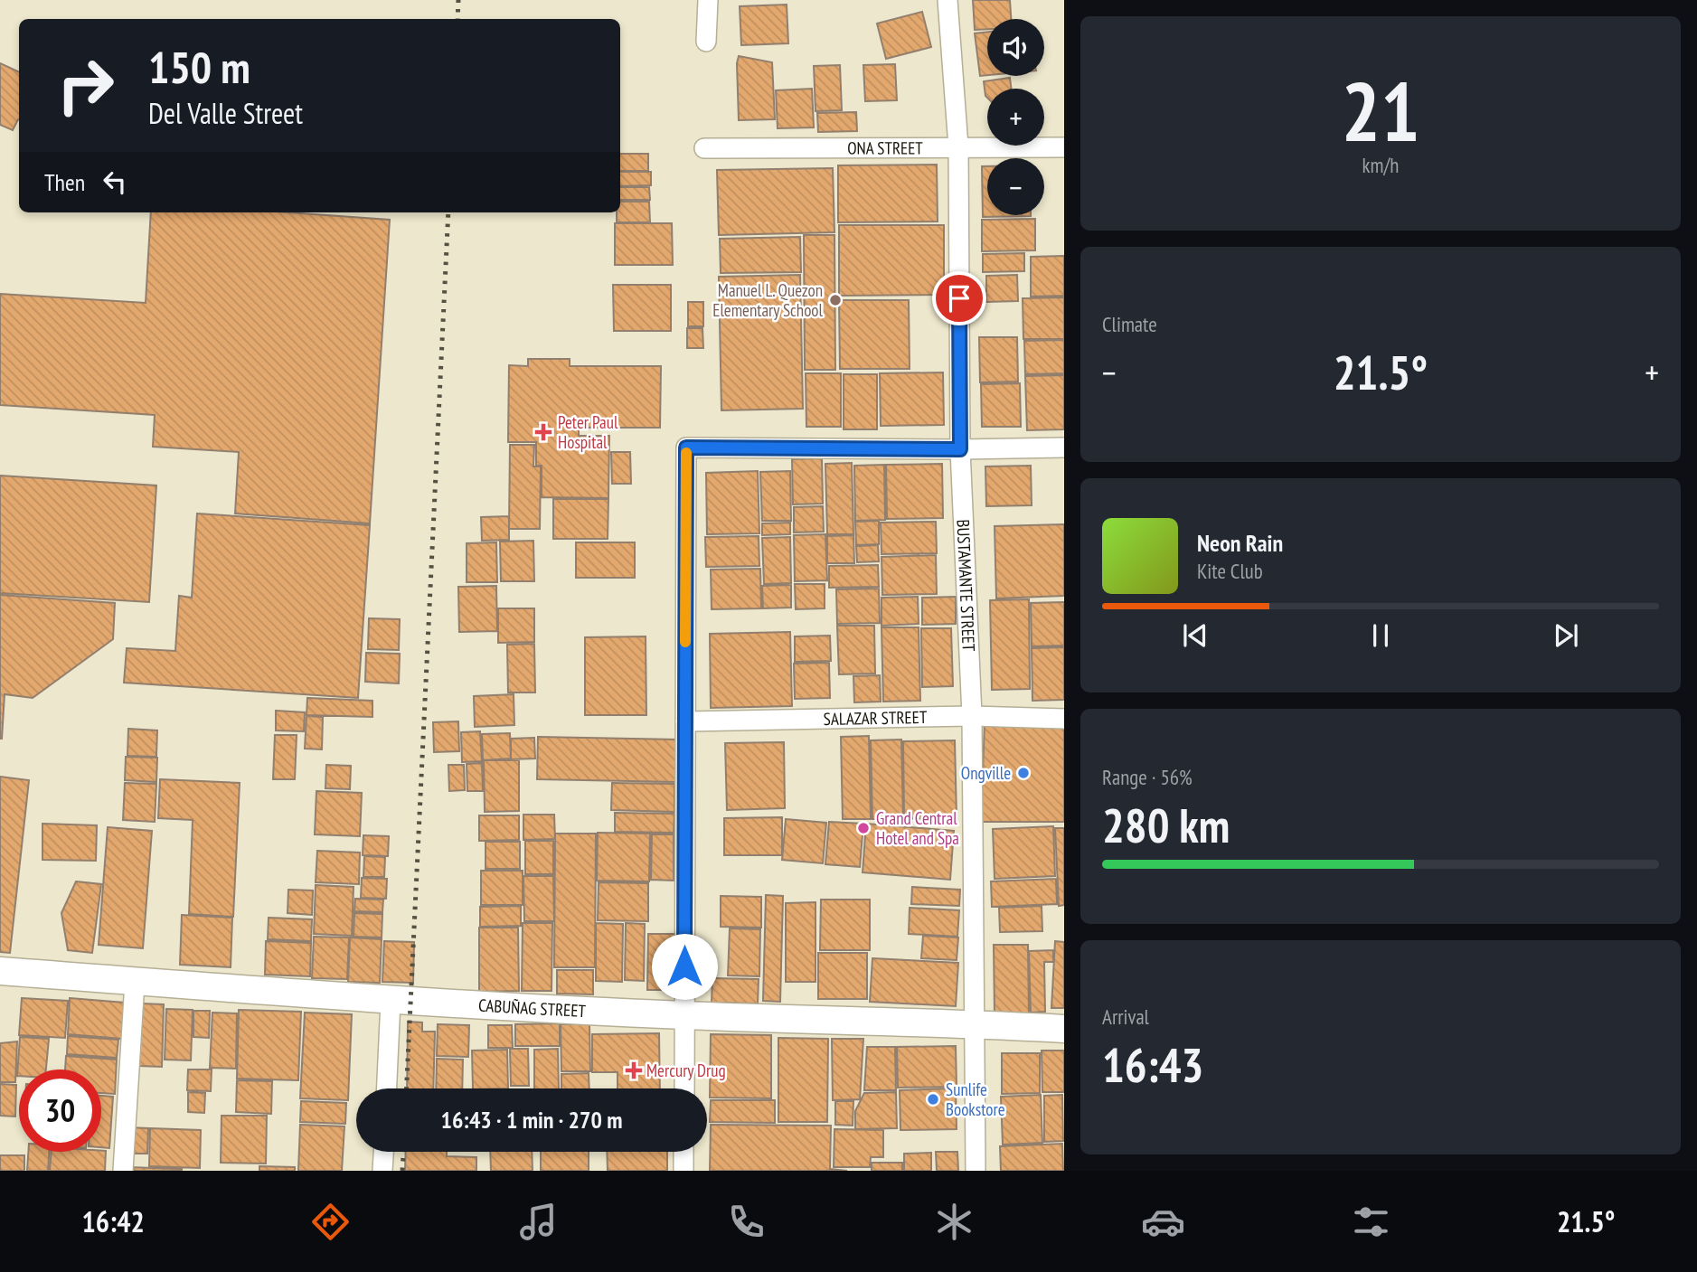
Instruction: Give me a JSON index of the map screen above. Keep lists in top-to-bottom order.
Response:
{
  "streets": {
    "street": [
      "ONA STREET",
      "BUSTAMANTE STREET",
      "SALAZAR STREET",
      "CABUÑAG STREET"
    ]
  },
  "crossings": [
    ["ONA STREET", "BUSTAMANTE STREET"],
    ["BUSTAMANTE STREET", "SALAZAR STREET"],
    ["BUSTAMANTE STREET", "CABUÑAG STREET"]
  ],
  "places": {
    "other": [
      "Manuel L. Quezon Elementary School",
      "Ongville",
      "Grand Central Hotel and Spa",
      "Sunlife Bookstore"
    ],
    "health": ["Peter Paul Hospital", "Mercury Drug"]
  },
  "page": {
    "tile": [
      ["21", "km/h"],
      "Climate",
      ["Range · 56%", "280 km"],
      ["Arrival", "16:43"]
    ],
    "map_buttons": ["+", "−"],
    "turn": ["150 m", "Del Valle Street"],
    "then": "Then",
    "heat": ["−", "21.5°", "+"],
    "song": ["Neon Rain", "Kite Club"],
    "limit": "30",
    "trip": "16:43 · 1 min · 270 m",
    "tabs": ["16:42", "21.5°"]
  }
}
